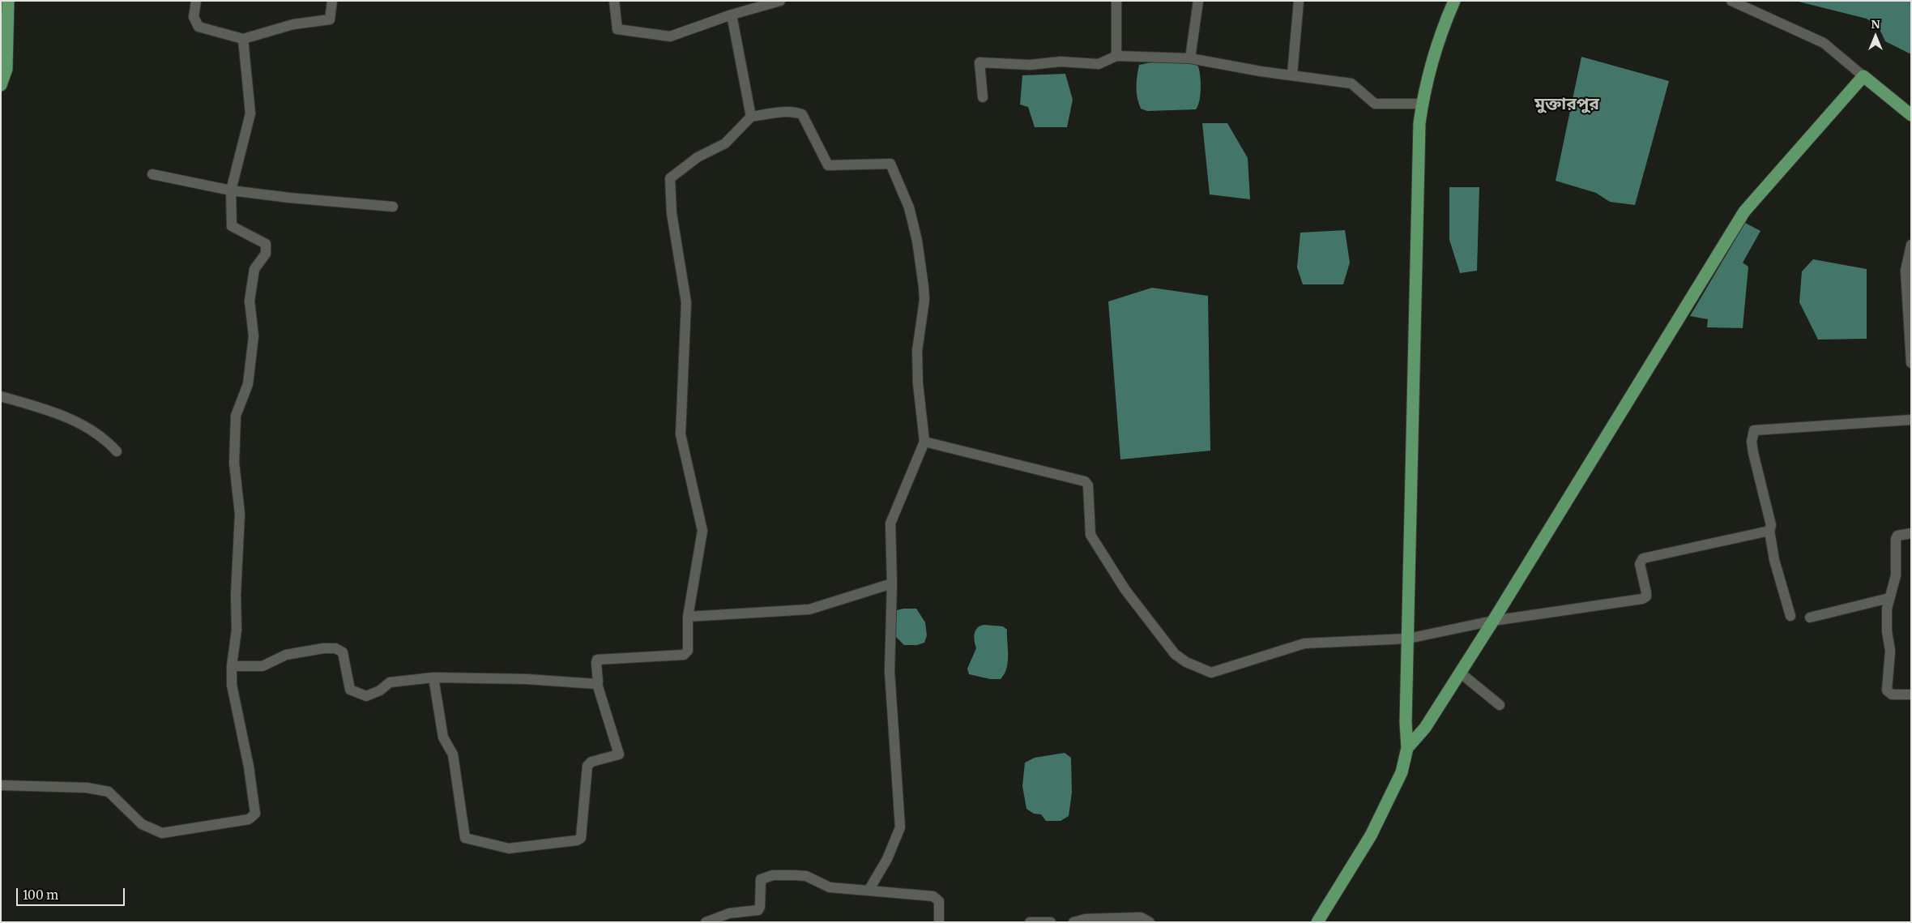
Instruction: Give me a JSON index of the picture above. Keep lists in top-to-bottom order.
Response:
{
  "districts": ["মুক্তারপুর"],
  "scale_bar": "100 m",
  "north": "top"
}
